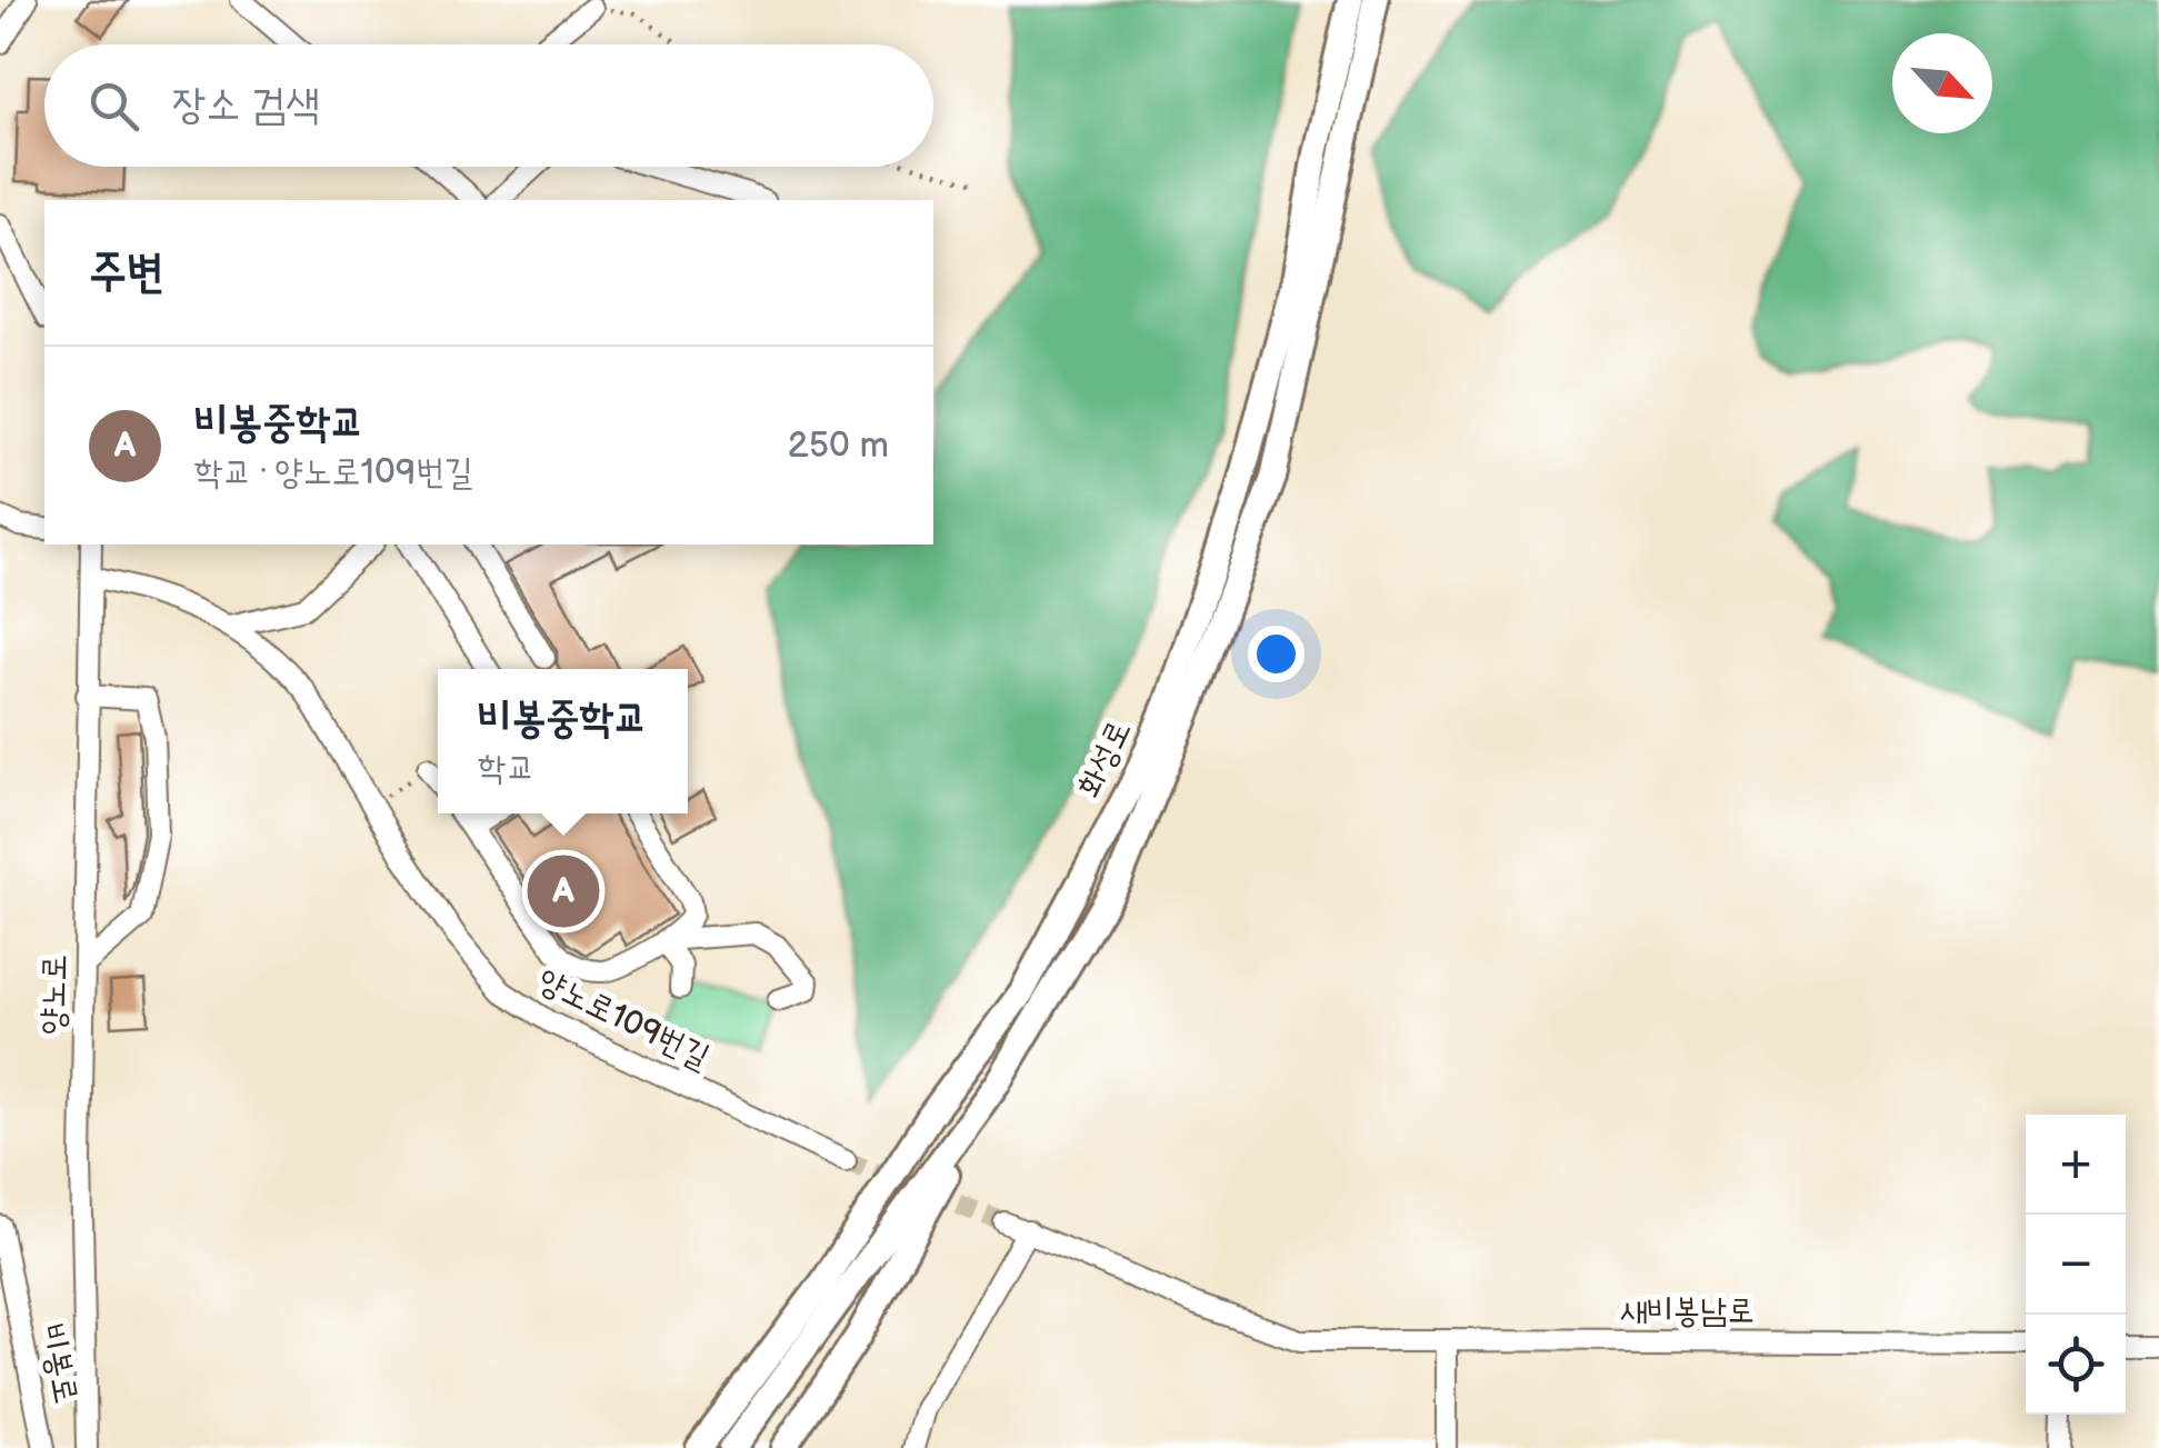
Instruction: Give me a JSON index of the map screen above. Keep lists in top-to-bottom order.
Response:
{
  "streets": {
    "main road": ["화성로"],
    "street": [
      "양노로",
      "양노로109번길",
      "새비봉남로",
      "비봉로"
    ]
  },
  "crossings": [
    ["양노로", "양노로109번길"]
  ],
  "north": "bottom right",
  "page": {
    "search": "장소 검색",
    "heading": "주변",
    "list": [
      {
        "mark": "A",
        "name": "비봉중학교",
        "note": "학교 · 양노로109번길",
        "value": "250 m"
      }
    ],
    "popup": ["비봉중학교", "학교"],
    "pins": "A",
    "map_buttons": ["+", "−"]
  }
}
